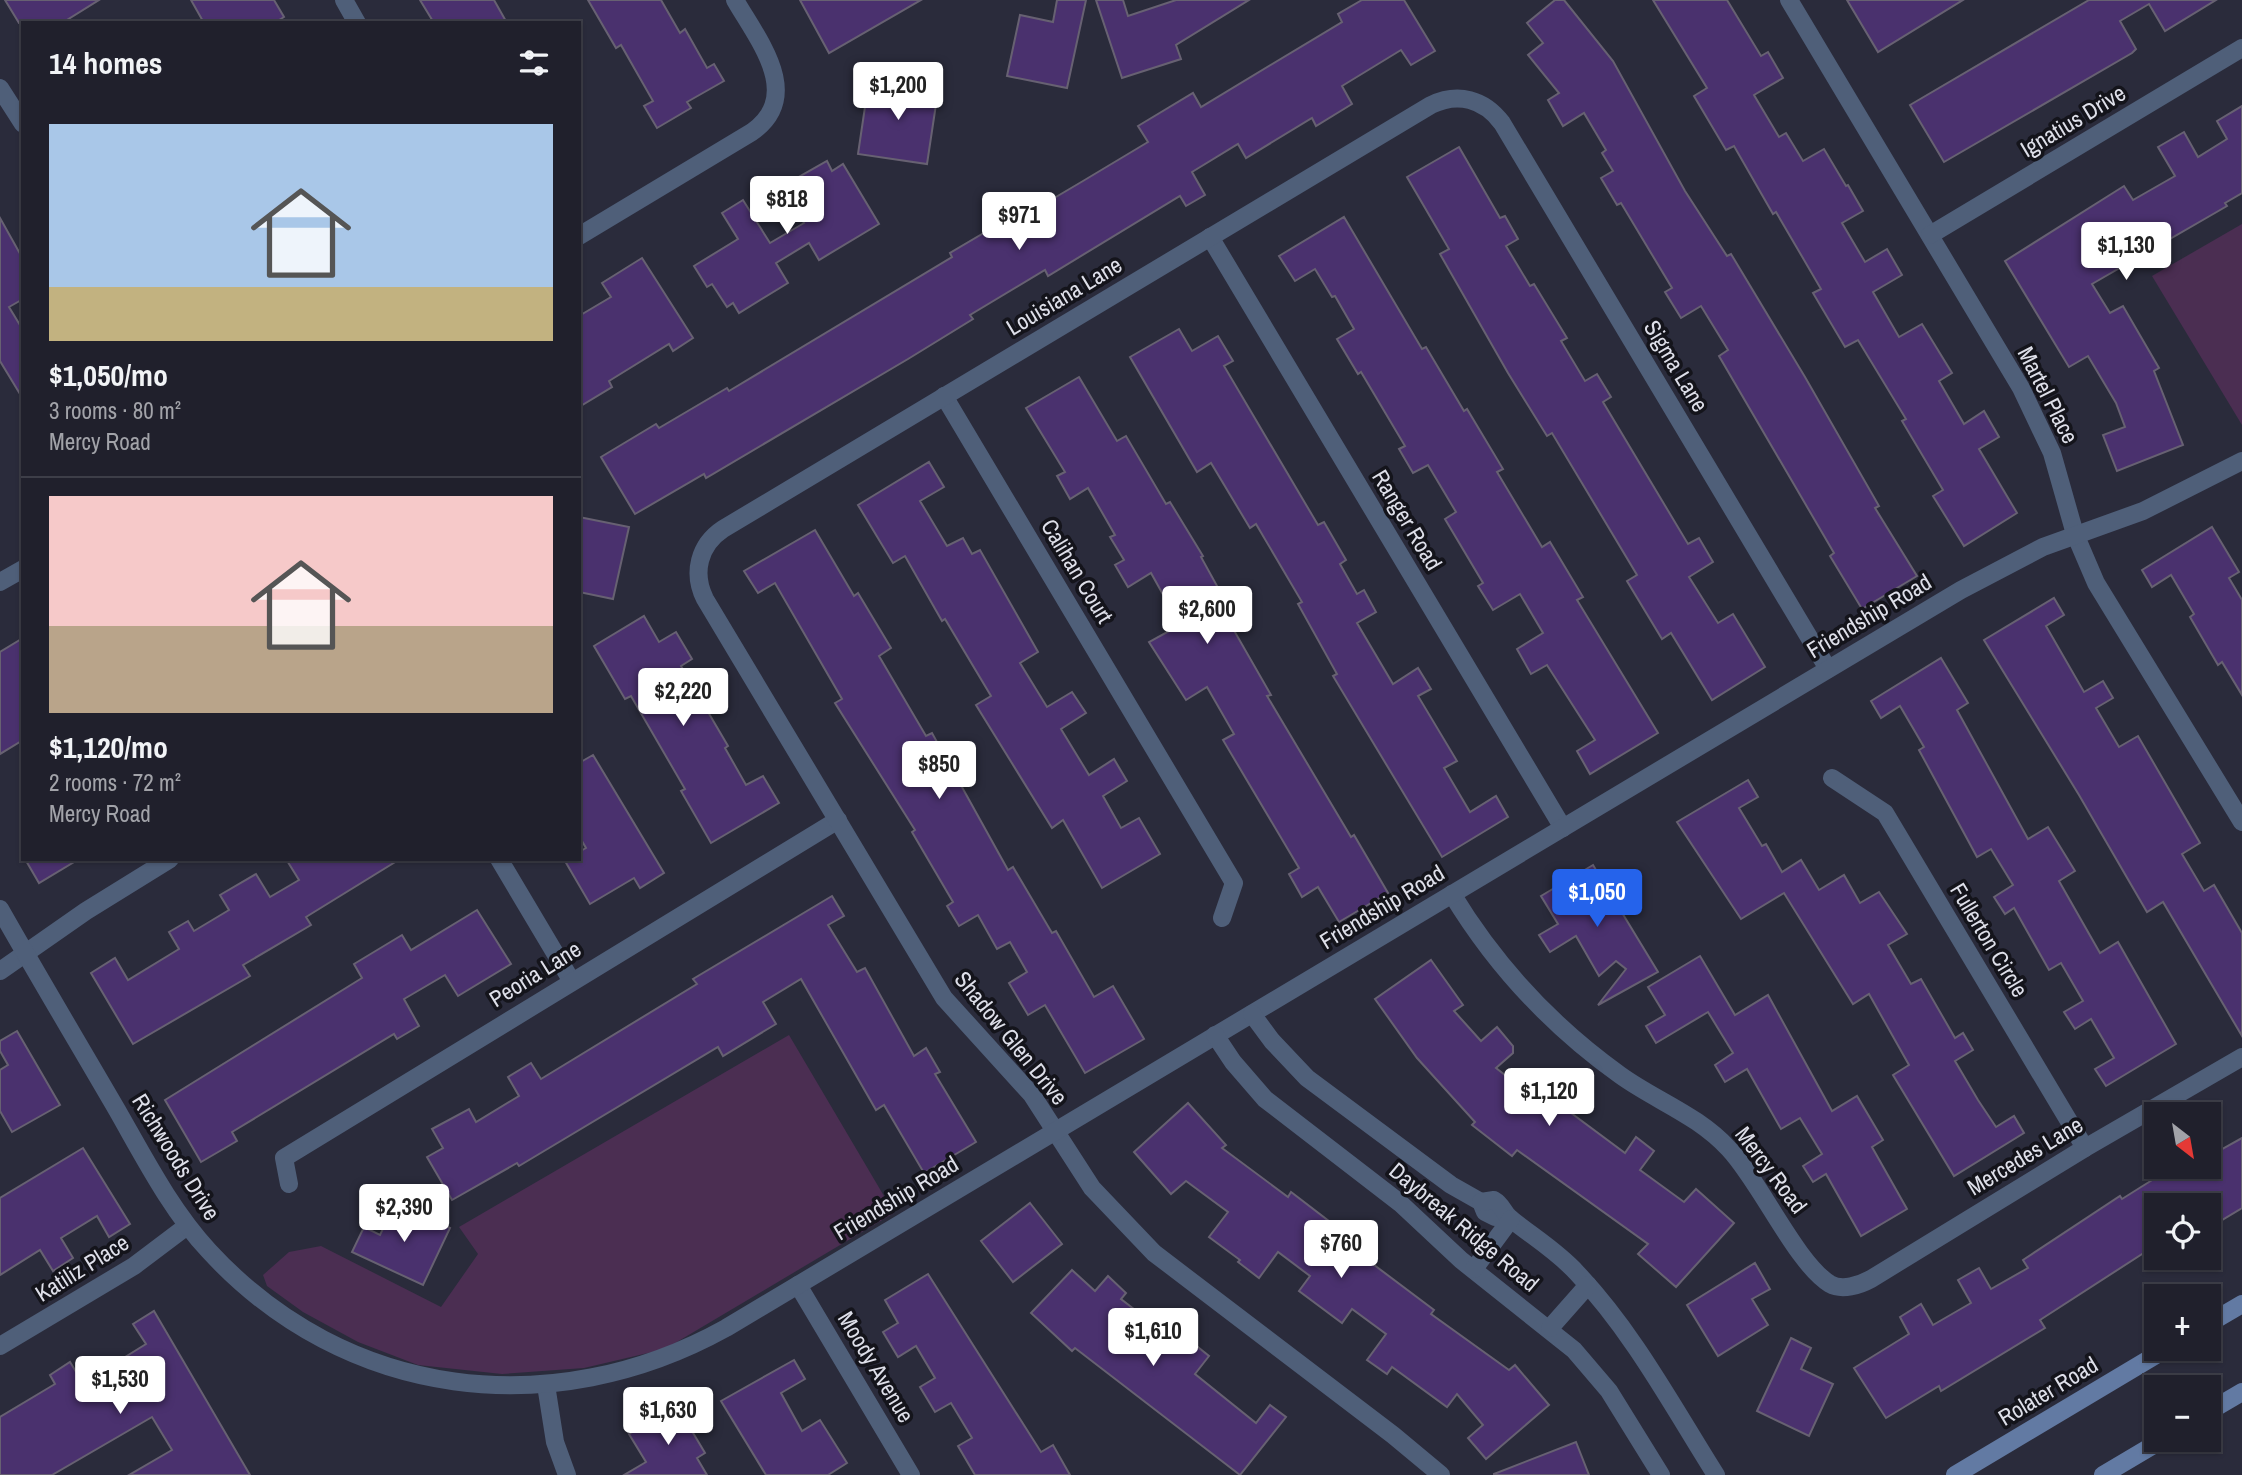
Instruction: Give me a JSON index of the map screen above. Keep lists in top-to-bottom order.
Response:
{
  "streets": {
    "main road": ["Rolater Road"],
    "street": [
      "Ignatius Drive",
      "Louisiana Lane",
      "Sigma Lane",
      "Martel Place",
      "Ranger Road",
      "Calihan Court",
      "Friendship Road",
      "Fullerton Circle",
      "Peoria Lane",
      "Shadow Glen Drive",
      "Mercedes Lane",
      "Richwoods Drive",
      "Mercy Road",
      "Daybreak Ridge Road",
      "Katiliz Place",
      "Moody Avenue"
    ]
  },
  "crossings": [
    ["Ignatius Drive", "Martel Place"],
    ["Louisiana Lane", "Sigma Lane"],
    ["Louisiana Lane", "Ranger Road"],
    ["Louisiana Lane", "Calihan Court"],
    ["Louisiana Lane", "Shadow Glen Drive"],
    ["Sigma Lane", "Friendship Road"],
    ["Martel Place", "Friendship Road"],
    ["Ranger Road", "Friendship Road"],
    ["Friendship Road", "Shadow Glen Drive"],
    ["Friendship Road", "Richwoods Drive"],
    ["Friendship Road", "Mercy Road"],
    ["Friendship Road", "Daybreak Ridge Road"],
    ["Friendship Road", "Moody Avenue"],
    ["Fullerton Circle", "Mercedes Lane"],
    ["Peoria Lane", "Shadow Glen Drive"],
    ["Mercedes Lane", "Mercy Road"],
    ["Richwoods Drive", "Katiliz Place"]
  ],
  "north": "bottom right",
  "page": {
    "heading": "14 homes",
    "price": [
      "$1,200",
      "$818",
      "$971",
      "$1,130",
      "$2,600",
      "$2,220",
      "$850",
      "$1,050",
      "$1,120",
      "$2,390",
      "$760",
      "$1,610",
      "$1,530",
      "$1,630"
    ],
    "list": [
      {
        "name": "$1,050/mo",
        "note": "3 rooms · 80 m² · Mercy Road"
      },
      {
        "name": "$1,120/mo",
        "note": "2 rooms · 72 m² · Mercy Road"
      }
    ],
    "map_buttons": ["+", "−"]
  }
}
